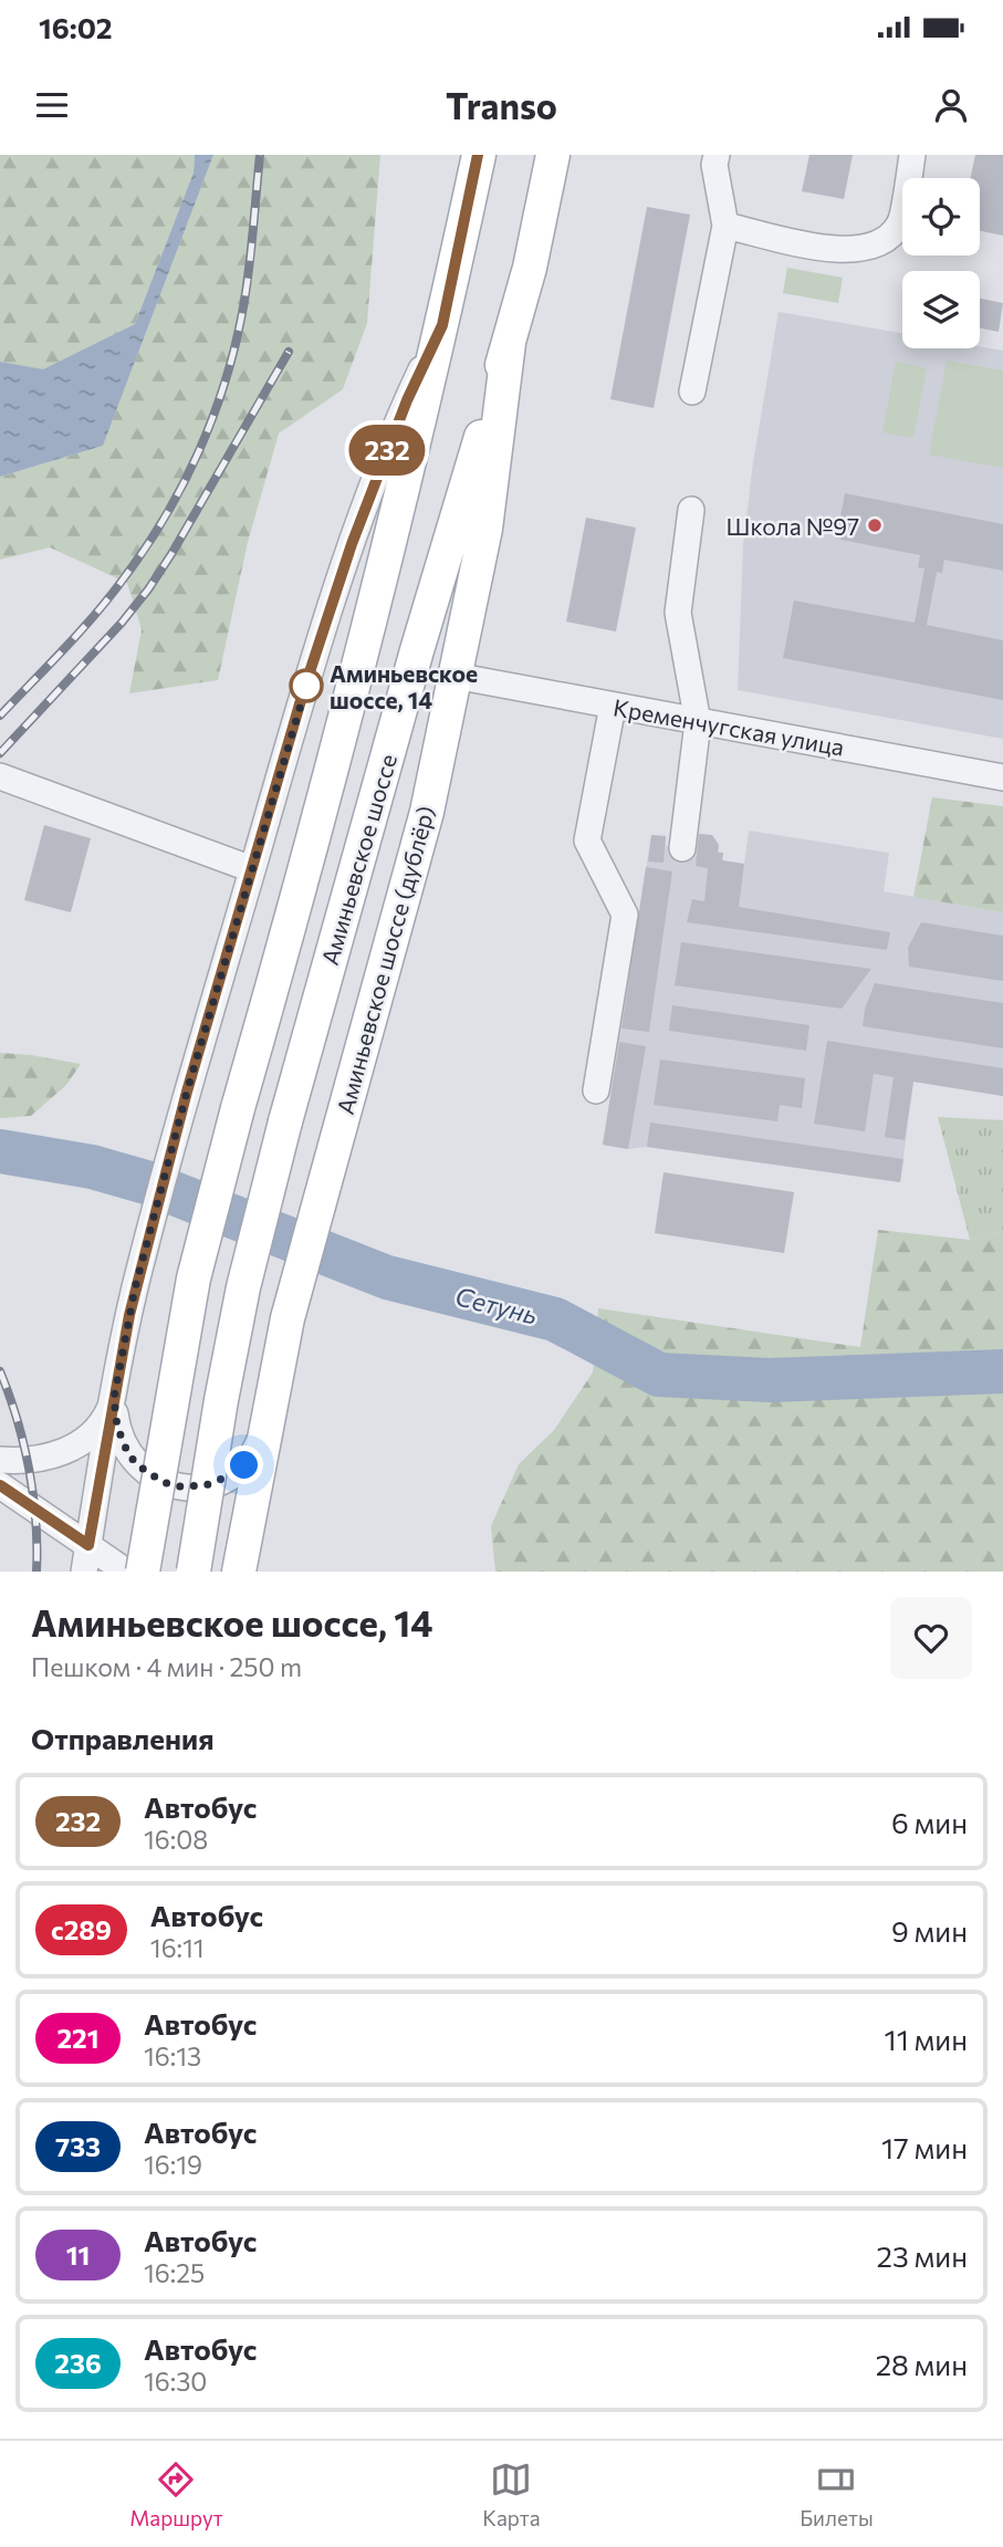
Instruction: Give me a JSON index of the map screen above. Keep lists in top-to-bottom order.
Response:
{
  "streets": {
    "main road": ["Аминьевское шоссе", "Аминьевское шоссе (дублёр)"],
    "street": ["Кременчугская улица"]
  },
  "crossings": [
    ["Кременчугская улица", "Аминьевское шоссе (дублёр)"],
    ["Аминьевское шоссе", "Аминьевское шоссе (дублёр)"]
  ],
  "water": ["Сетунь"],
  "places": ["Школа №97", "Аминьевское шоссе, 14"],
  "lines": ["bus line 232"],
  "page": {
    "status": "16:02",
    "header": "Transo",
    "on_map": "232",
    "heading": [
      ["Аминьевское шоссе, 14", "Пешком · 4 мин · 250 m"],
      "Отправления"
    ],
    "list": [
      {
        "mark": "232",
        "name": "Автобус",
        "note": "16:08",
        "value": "6 мин"
      },
      {
        "mark": "с289",
        "name": "Автобус",
        "note": "16:11",
        "value": "9 мин"
      },
      {
        "mark": "221",
        "name": "Автобус",
        "note": "16:13",
        "value": "11 мин"
      },
      {
        "mark": "733",
        "name": "Автобус",
        "note": "16:19",
        "value": "17 мин"
      },
      {
        "mark": "11",
        "name": "Автобус",
        "note": "16:25",
        "value": "23 мин"
      },
      {
        "mark": "236",
        "name": "Автобус",
        "note": "16:30",
        "value": "28 мин"
      }
    ],
    "tabs": ["Маршрут", "Карта", "Билеты"]
  }
}
